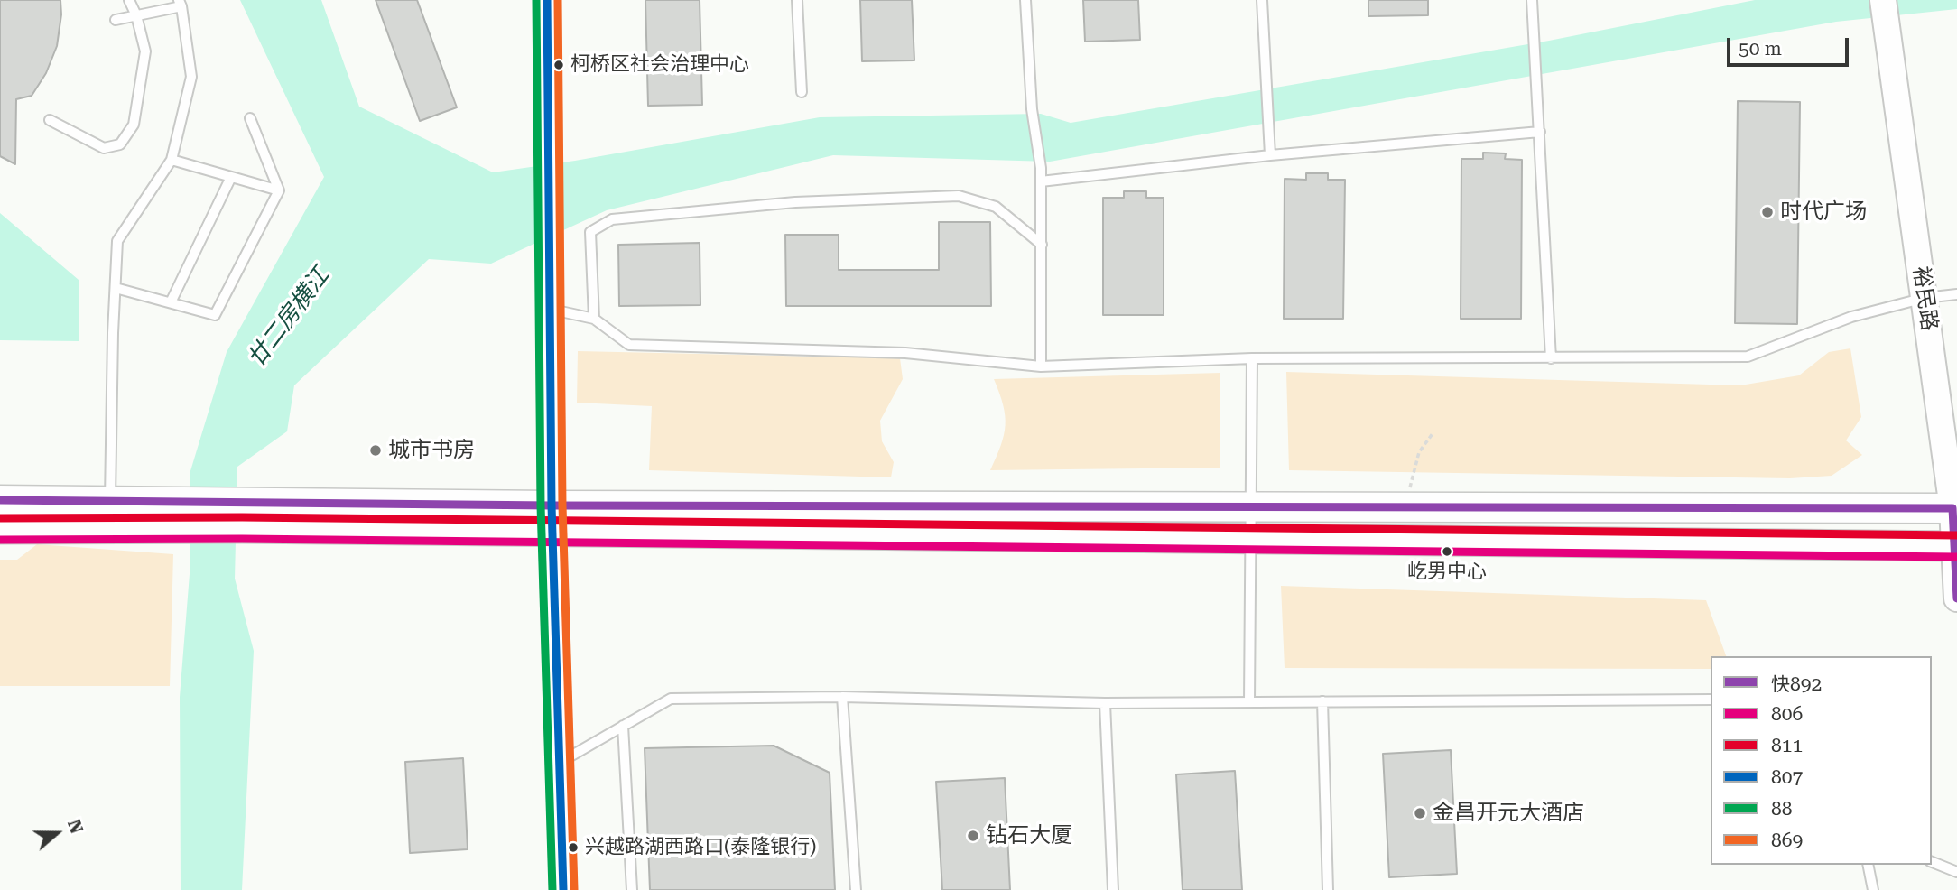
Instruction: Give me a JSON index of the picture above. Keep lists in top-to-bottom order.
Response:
{
  "streets": {
    "street": ["裕民路"]
  },
  "water": ["廿二房横江"],
  "places": [
    "柯桥区社会治理中心",
    "时代广场",
    "城市书房",
    "屹男中心",
    "金昌开元大酒店",
    "钻石大厦",
    "兴越路湖西路口(泰隆银行)"
  ],
  "lines": [
    "transit line 807",
    "transit line 88",
    "transit line 869",
    "transit line 快892",
    "transit line 811",
    "transit line 806"
  ],
  "legend": [
    "快892",
    "806",
    "811",
    "807",
    "88",
    "869"
  ],
  "scale_bar": "50 m",
  "north": "right"
}
